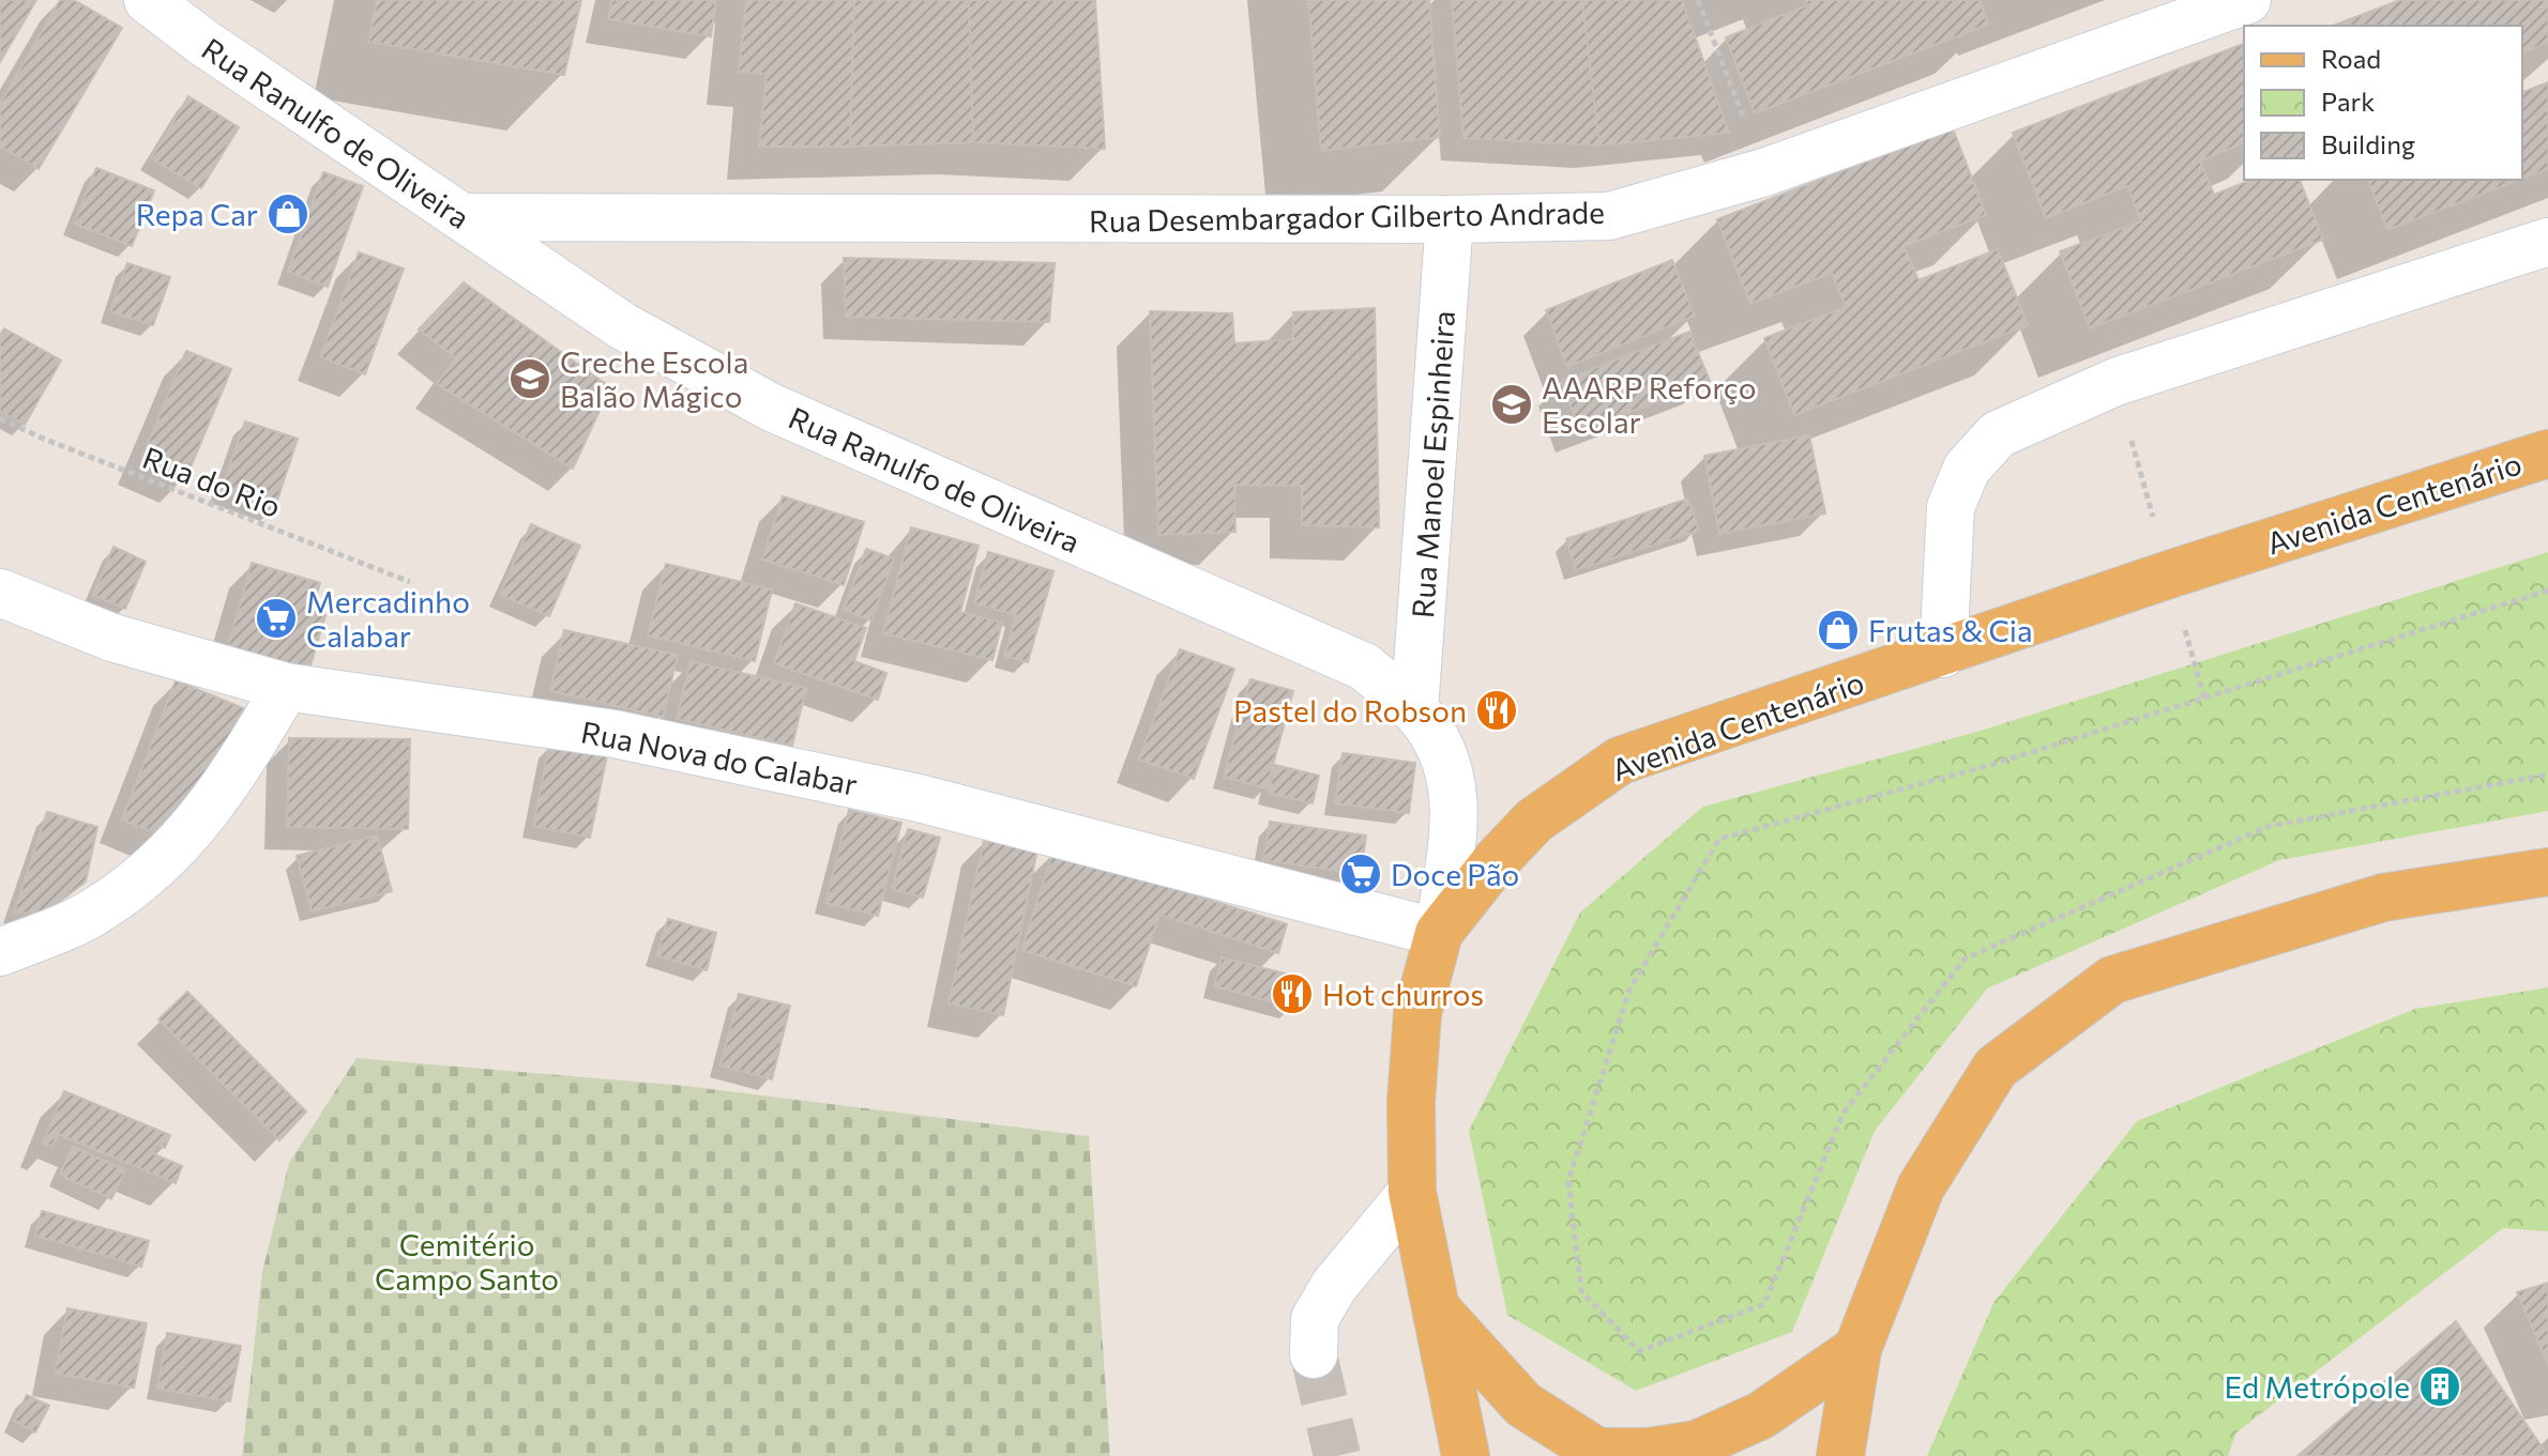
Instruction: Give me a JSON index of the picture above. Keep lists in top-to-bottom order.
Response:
{
  "streets": {
    "main road": ["Avenida Centenário"],
    "street": [
      "Rua Ranulfo de Oliveira",
      "Rua Desembargador Gilberto Andrade",
      "Rua Manoel Espinheira",
      "Rua Nova do Calabar"
    ],
    "path": ["Rua do Rio"]
  },
  "crossings": [
    ["Rua Ranulfo de Oliveira", "Rua Desembargador Gilberto Andrade"],
    ["Rua Ranulfo de Oliveira", "Rua Manoel Espinheira"],
    ["Rua Ranulfo de Oliveira", "Avenida Centenário"],
    ["Rua Ranulfo de Oliveira", "Rua Nova do Calabar"],
    ["Rua Desembargador Gilberto Andrade", "Rua Manoel Espinheira"],
    ["Avenida Centenário", "Rua Nova do Calabar"]
  ],
  "parks": ["Cemitério Campo Santo"],
  "places": {
    "shop": ["Repa Car", "Frutas & Cia"],
    "school or university": ["Creche Escola Balão Mágico", "AAARP Reforço Escolar"],
    "supermarket": ["Mercadinho Calabar", "Doce Pão"],
    "restaurant": ["Pastel do Robson", "Hot churros"],
    "building": ["Ed Metrópole"]
  },
  "legend": ["Road", "Park", "Building"]
}
